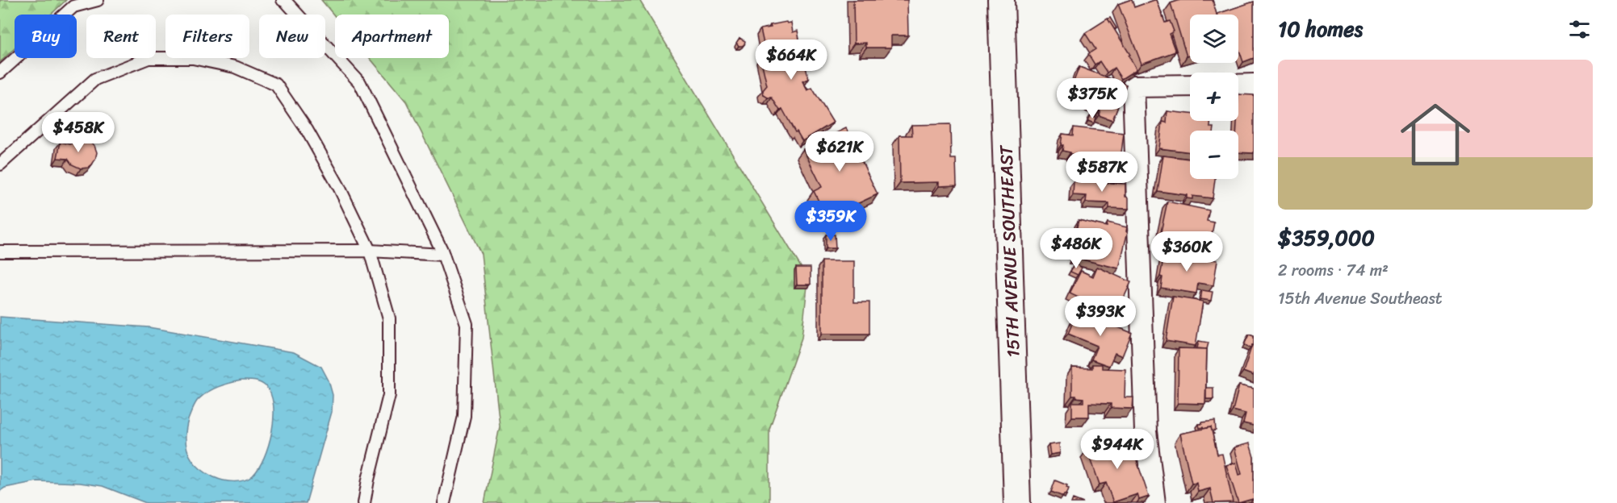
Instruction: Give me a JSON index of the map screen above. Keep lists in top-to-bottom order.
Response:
{
  "streets": {
    "street": ["15TH AVENUE SOUTHEAST"]
  },
  "page": {
    "heading": "10 homes",
    "map_buttons": ["+", "−"],
    "chip": [
      "Buy",
      "Rent",
      "Filters",
      "New",
      "Apartment"
    ],
    "price": [
      "$664K",
      "$375K",
      "$458K",
      "$621K",
      "$587K",
      "$359K",
      "$486K",
      "$360K",
      "$393K",
      "$944K"
    ],
    "list": [
      {
        "name": "$359,000",
        "note": "2 rooms · 74 m² · 15th Avenue Southeast"
      }
    ]
  }
}
